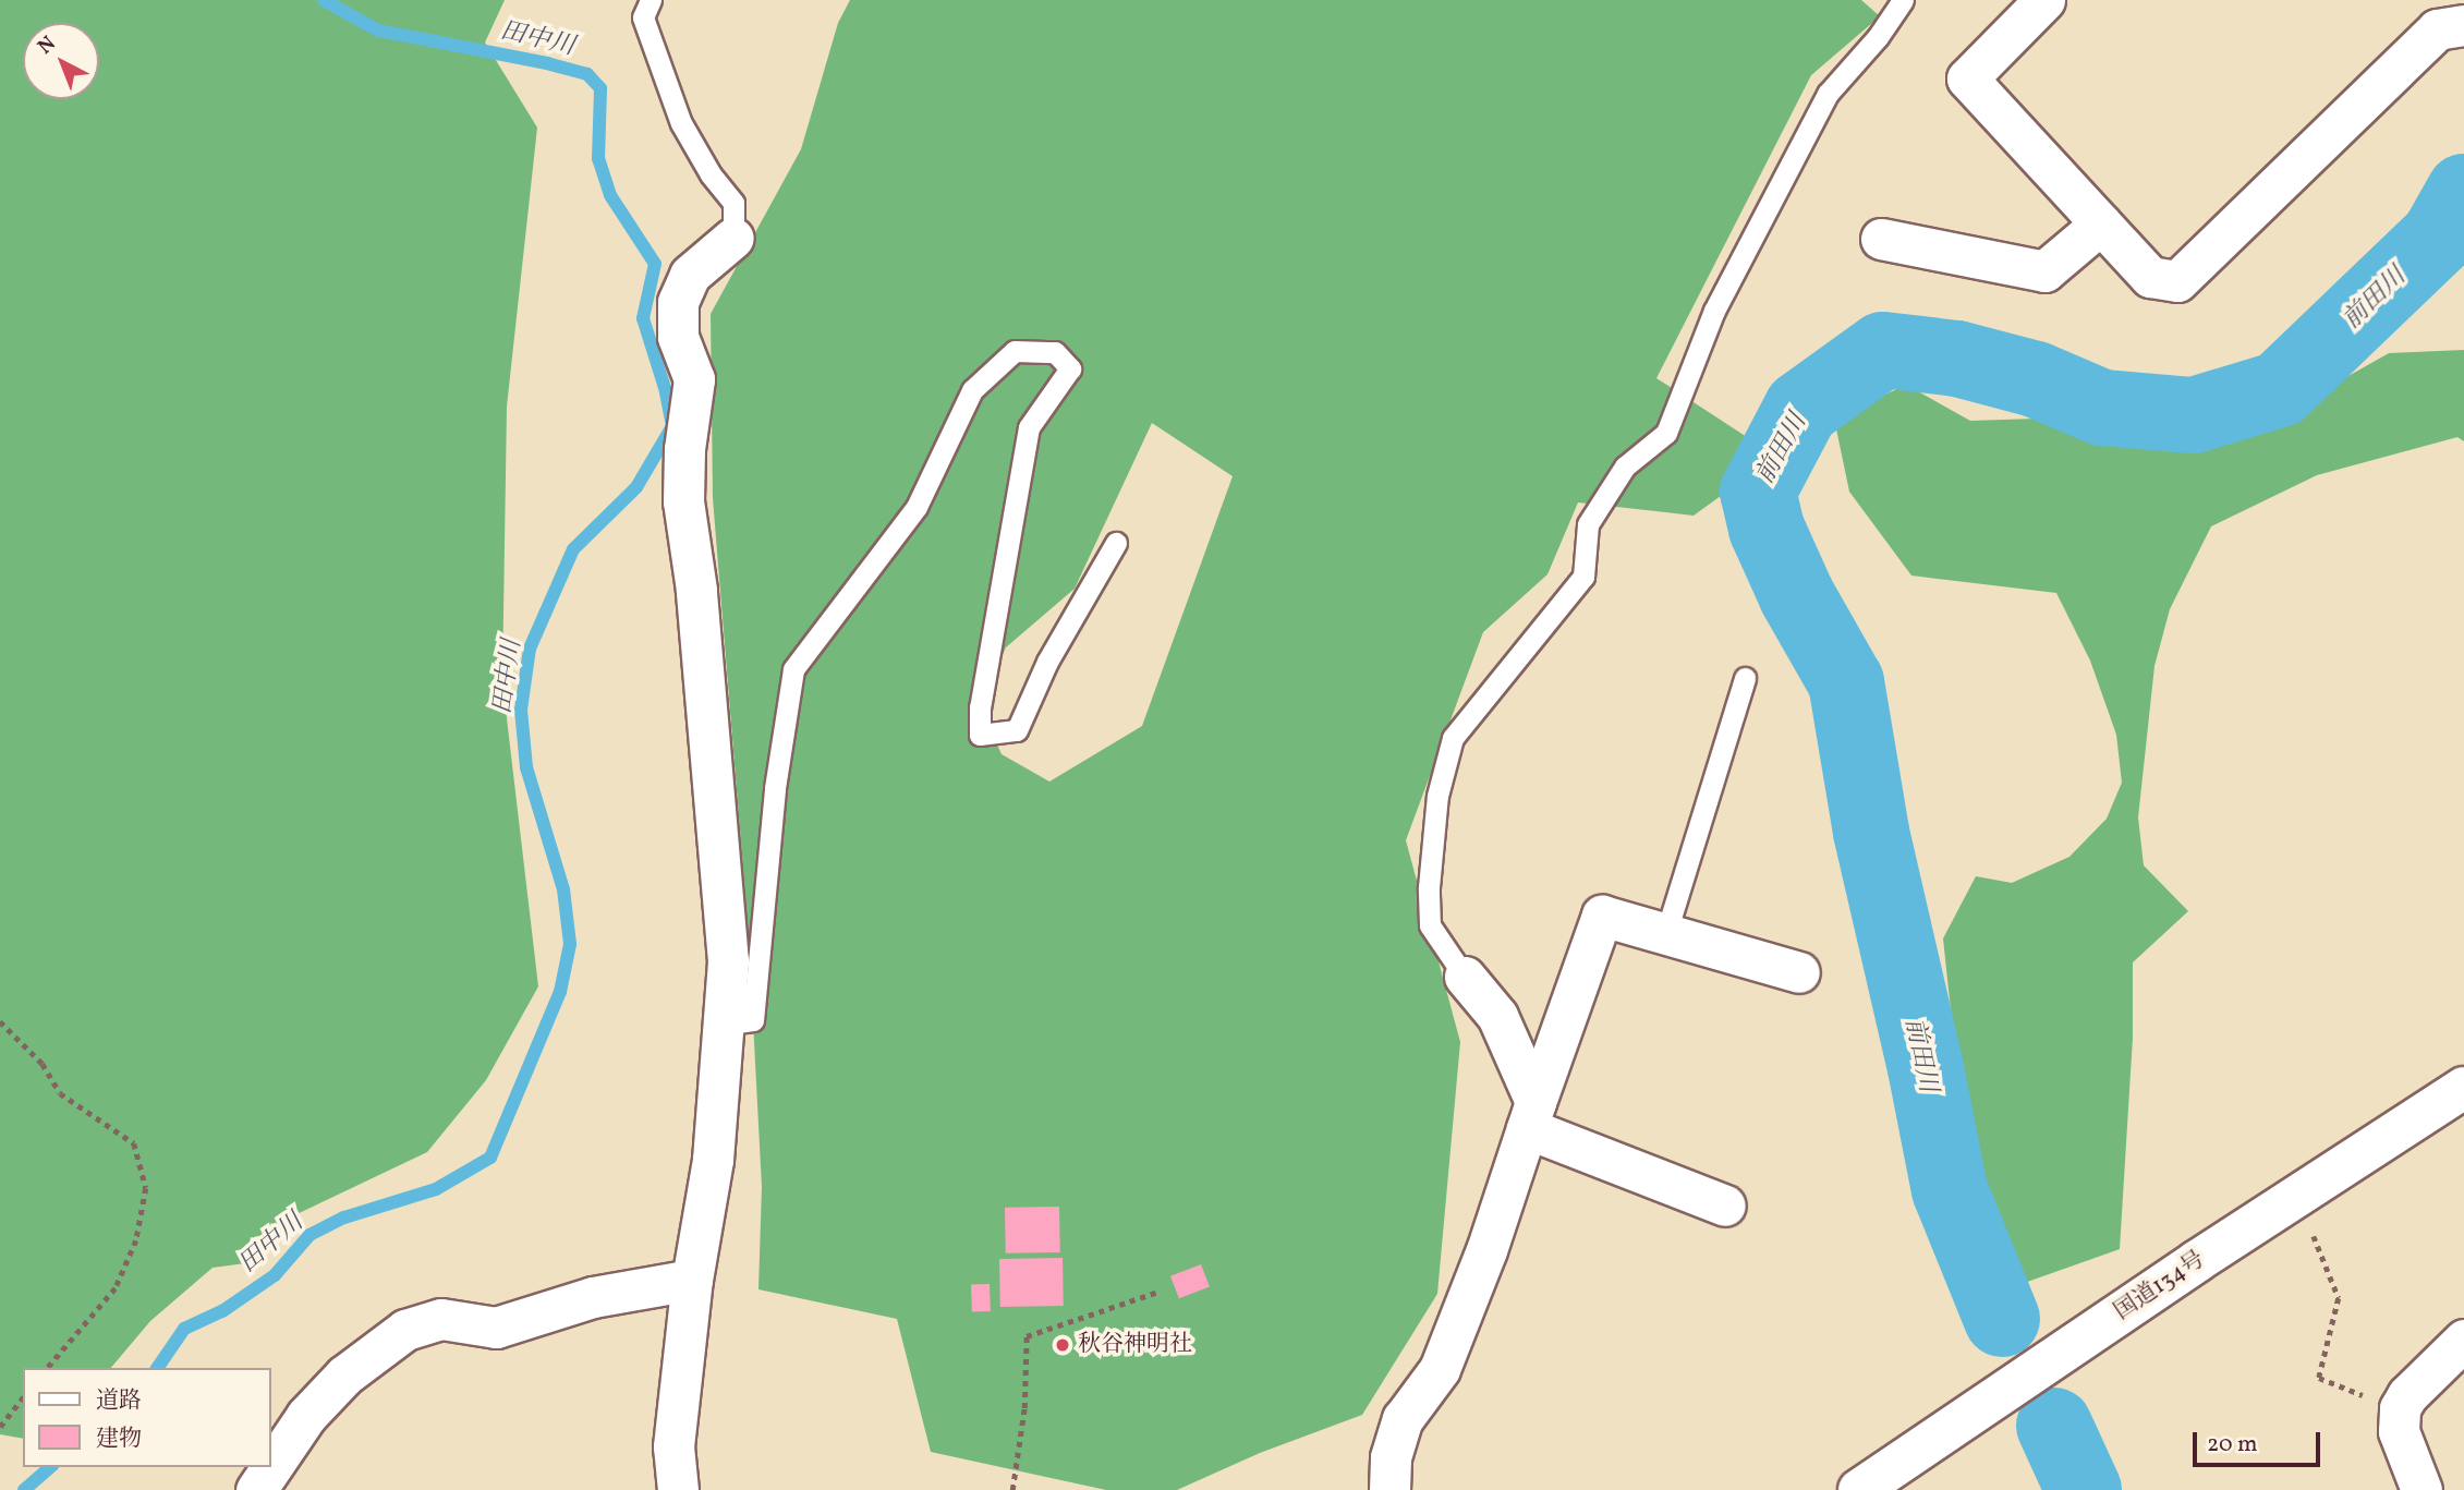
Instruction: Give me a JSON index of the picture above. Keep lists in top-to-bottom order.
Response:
{
  "streets": {
    "highway": ["国道134号"]
  },
  "water": ["田中川", "前田川"],
  "places": ["秋谷神明社"],
  "legend": ["道路", "建物"],
  "scale_bar": "20 m",
  "north": "top left"
}
